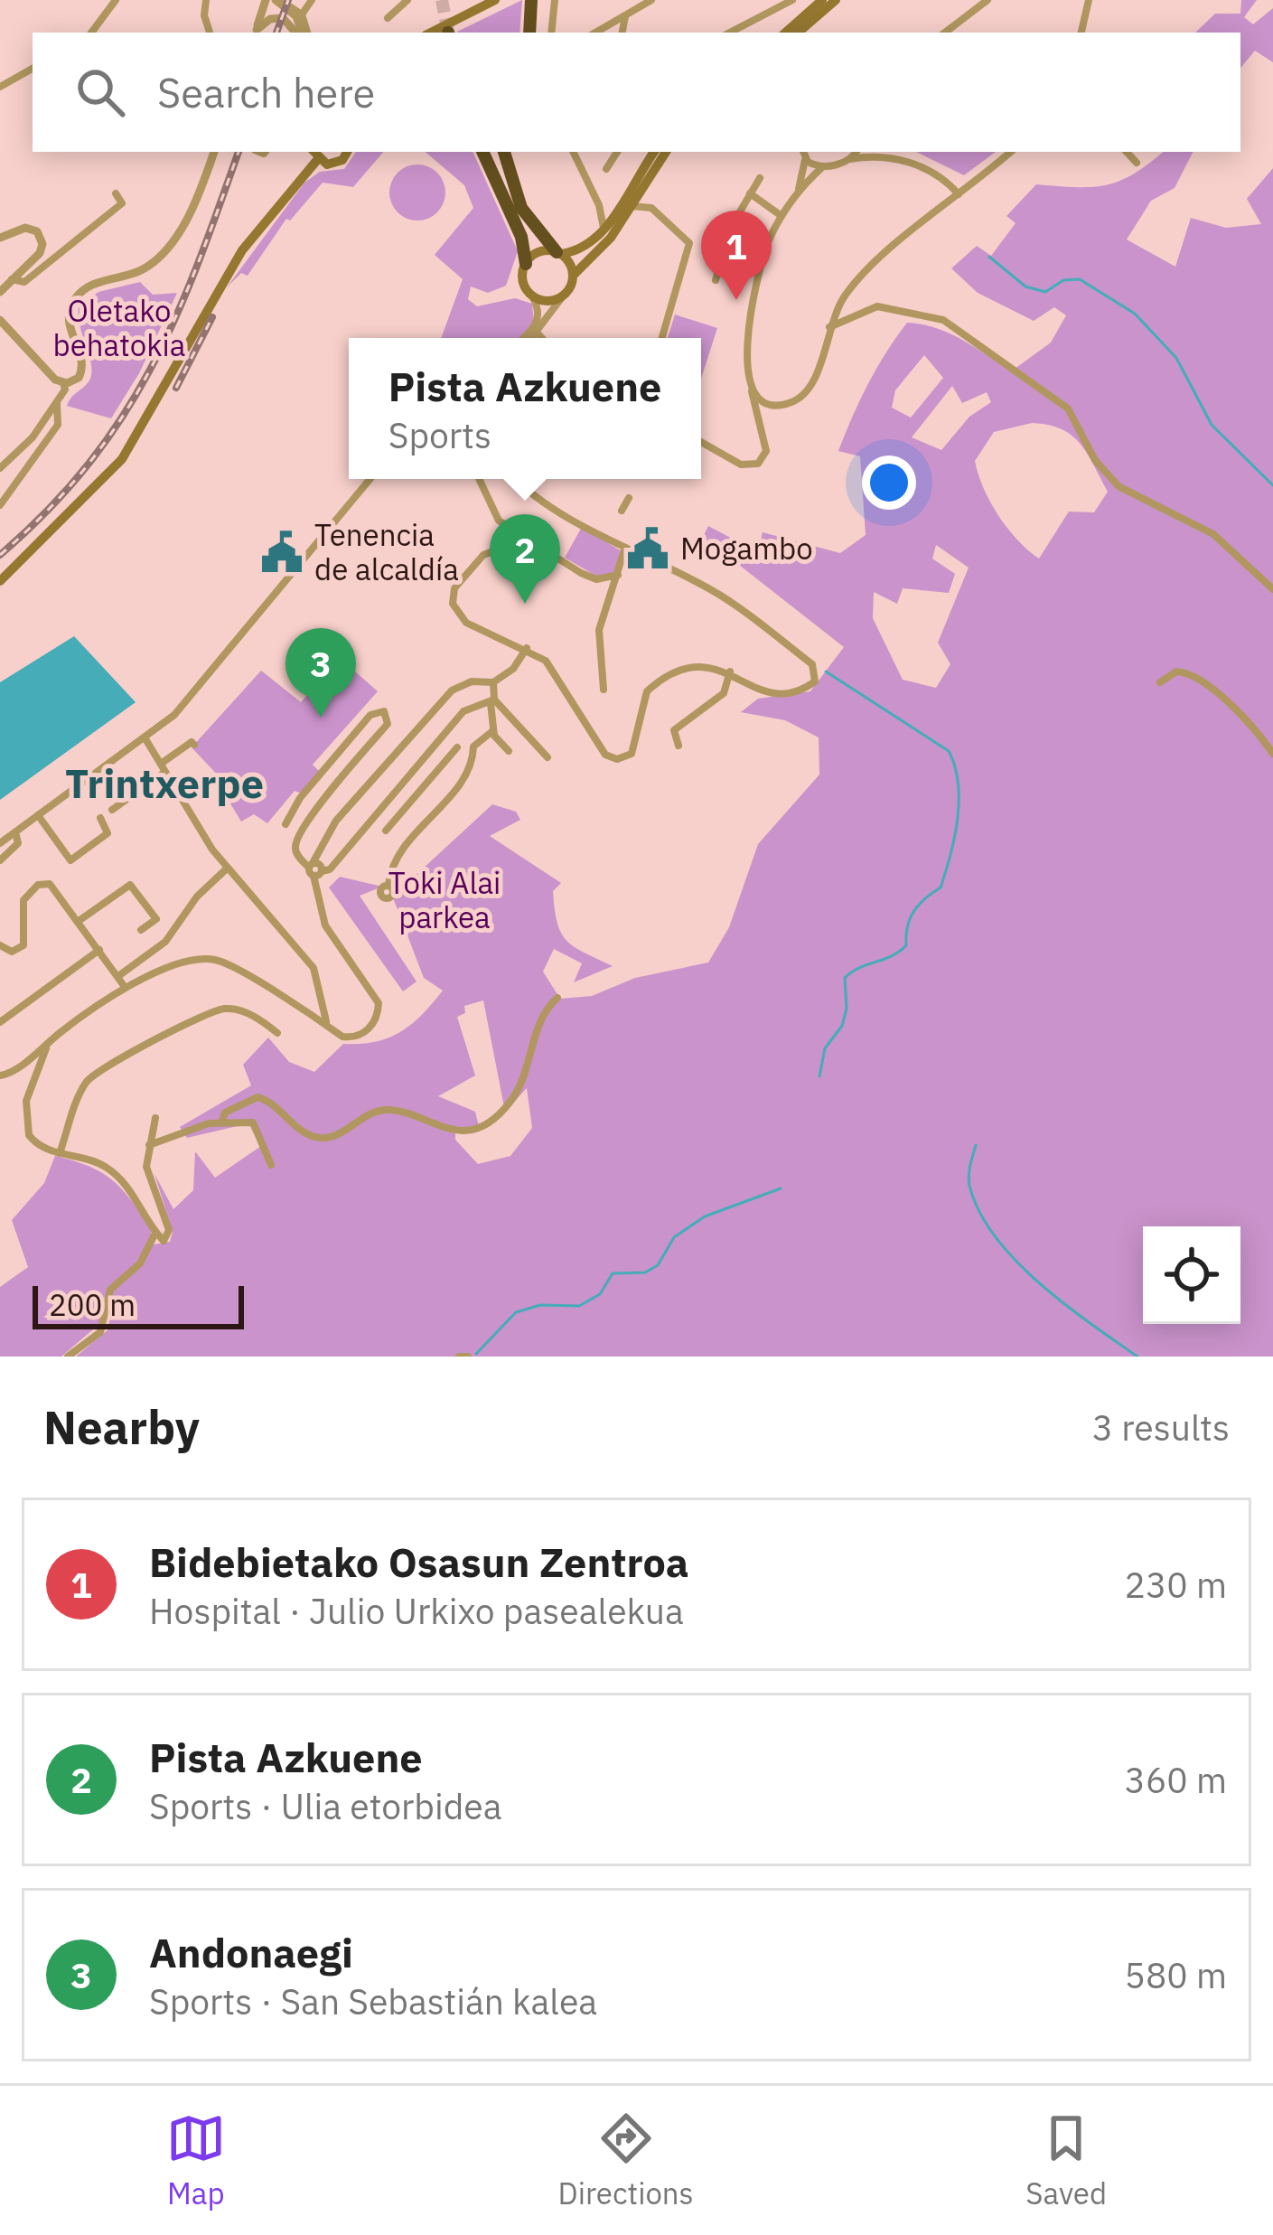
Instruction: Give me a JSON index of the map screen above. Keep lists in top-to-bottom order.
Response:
{
  "districts": ["Trintxerpe"],
  "parks": ["Oletako behatokia", "Toki Alai parkea"],
  "places": {
    "public building": ["Mogambo", "Tenencia de alcaldía"]
  },
  "scale_bar": "200 m",
  "page": {
    "search": "Search here",
    "pins": ["1", "2", "3"],
    "popup": ["Pista Azkuene", "Sports"],
    "scale": "200 m",
    "heading": ["Nearby", "3 results"],
    "list": [
      {
        "mark": "1",
        "name": "Bidebietako Osasun Zentroa",
        "note": "Hospital · Julio Urkixo pasealekua",
        "value": "230 m"
      },
      {
        "mark": "2",
        "name": "Pista Azkuene",
        "note": "Sports · Ulia etorbidea",
        "value": "360 m"
      },
      {
        "mark": "3",
        "name": "Andonaegi",
        "note": "Sports · San Sebastián kalea",
        "value": "580 m"
      }
    ],
    "nav": ["Map", "Directions", "Saved"]
  }
}
